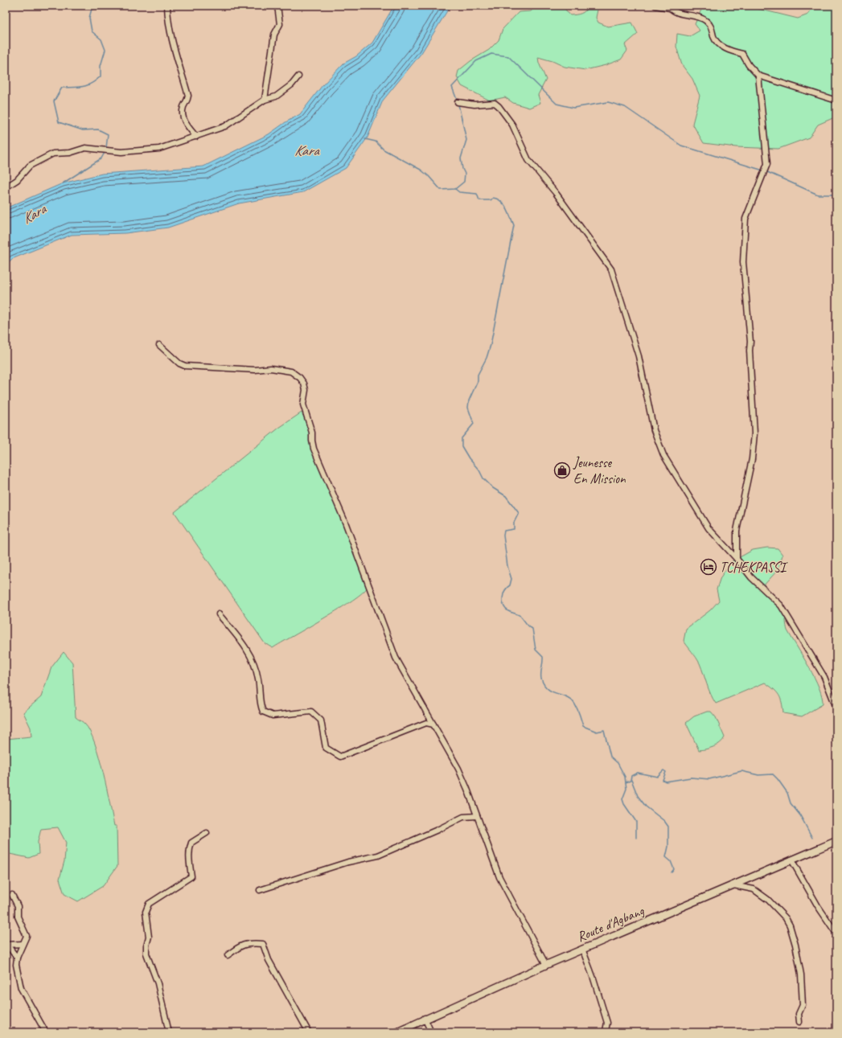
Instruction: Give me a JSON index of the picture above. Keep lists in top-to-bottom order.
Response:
{
  "streets": {
    "main road": ["Route d'Agbang"]
  },
  "water": ["Kara"],
  "places": {
    "shop": ["Jeunesse En Mission"],
    "hotel": ["TCHEKPASSI"]
  }
}
